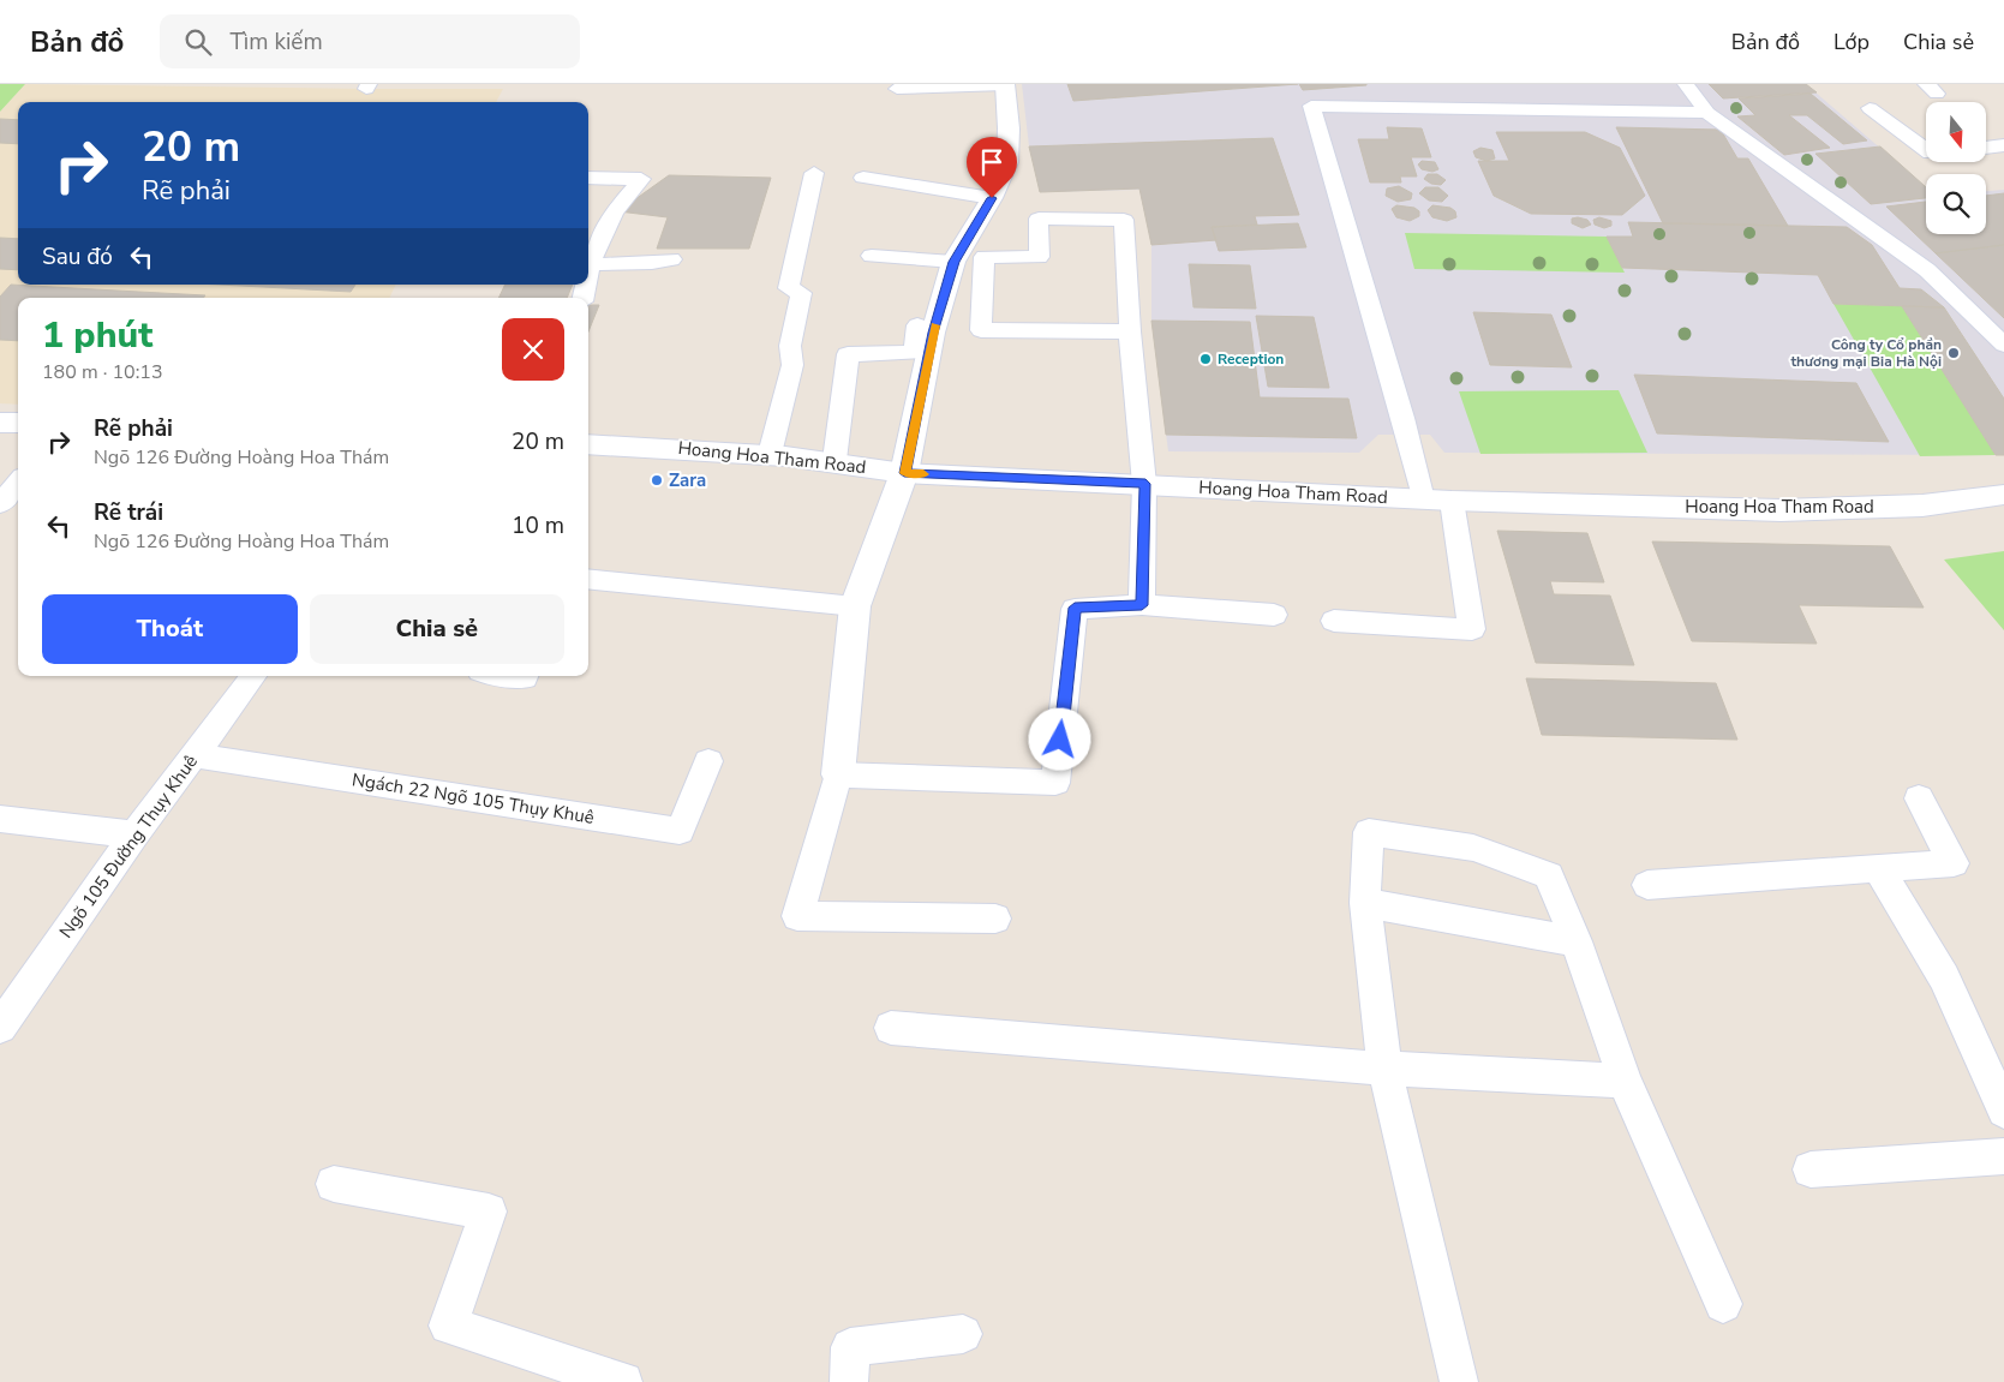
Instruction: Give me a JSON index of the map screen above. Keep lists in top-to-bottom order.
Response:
{
  "streets": {
    "main road": ["Hoang Hoa Tham Road"],
    "lane": ["Ngách 22 Ngõ 105 Thụy Khuê", "Ngõ 105 Đường Thụy Khuê"]
  },
  "crossings": [
    ["Ngách 22 Ngõ 105 Thụy Khuê", "Ngõ 105 Đường Thụy Khuê"]
  ],
  "places": ["Công ty Cổ phần thương mại Bia Hà Nội", "Reception", "Zara"],
  "north": "bottom",
  "page": {
    "header": "Bản đồ",
    "search": "Tìm kiếm",
    "nav": ["Bản đồ", "Lớp", "Chia sẻ"],
    "turn": ["20 m", "Rẽ phải"],
    "then": "Sau đó",
    "heading": ["1 phút", "180 m · 10:13"],
    "list": [
      {
        "name": "Rẽ phải",
        "note": "Ngõ 126 Đường Hoàng Hoa Thám",
        "value": "20 m"
      },
      {
        "name": "Rẽ trái",
        "note": "Ngõ 126 Đường Hoàng Hoa Thám",
        "value": "10 m"
      }
    ],
    "buttons": ["Thoát", "Chia sẻ"]
  }
}
